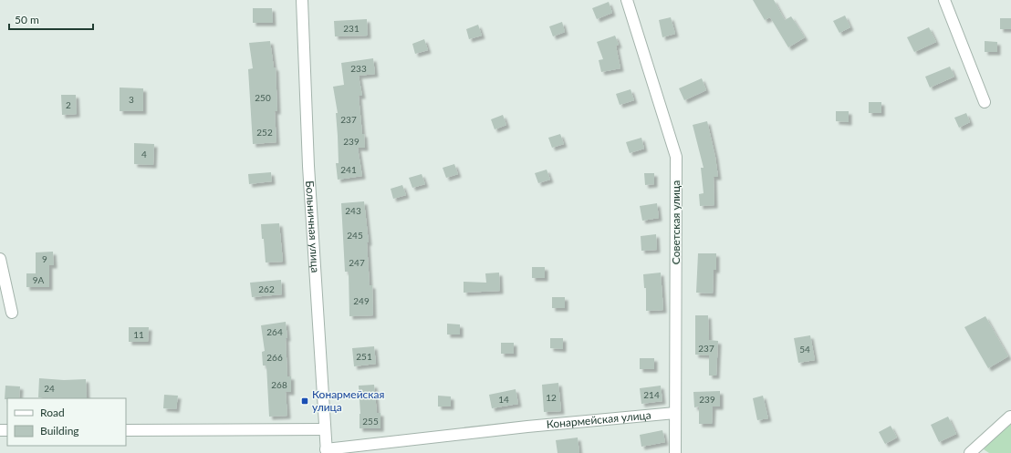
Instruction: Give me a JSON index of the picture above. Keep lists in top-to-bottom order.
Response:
{
  "streets": {
    "street": ["Советская улица", "Больничная улица", "Конармейская улица"]
  },
  "crossings": [
    ["Советская улица", "Конармейская улица"],
    ["Больничная улица", "Конармейская улица"]
  ],
  "places": {
    "transit": ["Конармейская улица"]
  },
  "house_numbers": [
    "231",
    "233",
    "250",
    "3",
    "2",
    "237",
    "252",
    "239",
    "4",
    "241",
    "243",
    "245",
    "9",
    "247",
    "9А",
    "262",
    "249",
    "264",
    "11",
    "237",
    "54",
    "251",
    "266",
    "268",
    "24",
    "214",
    "12",
    "14",
    "239",
    "255"
  ],
  "legend": ["Road", "Building"],
  "scale_bar": "50 m"
}
